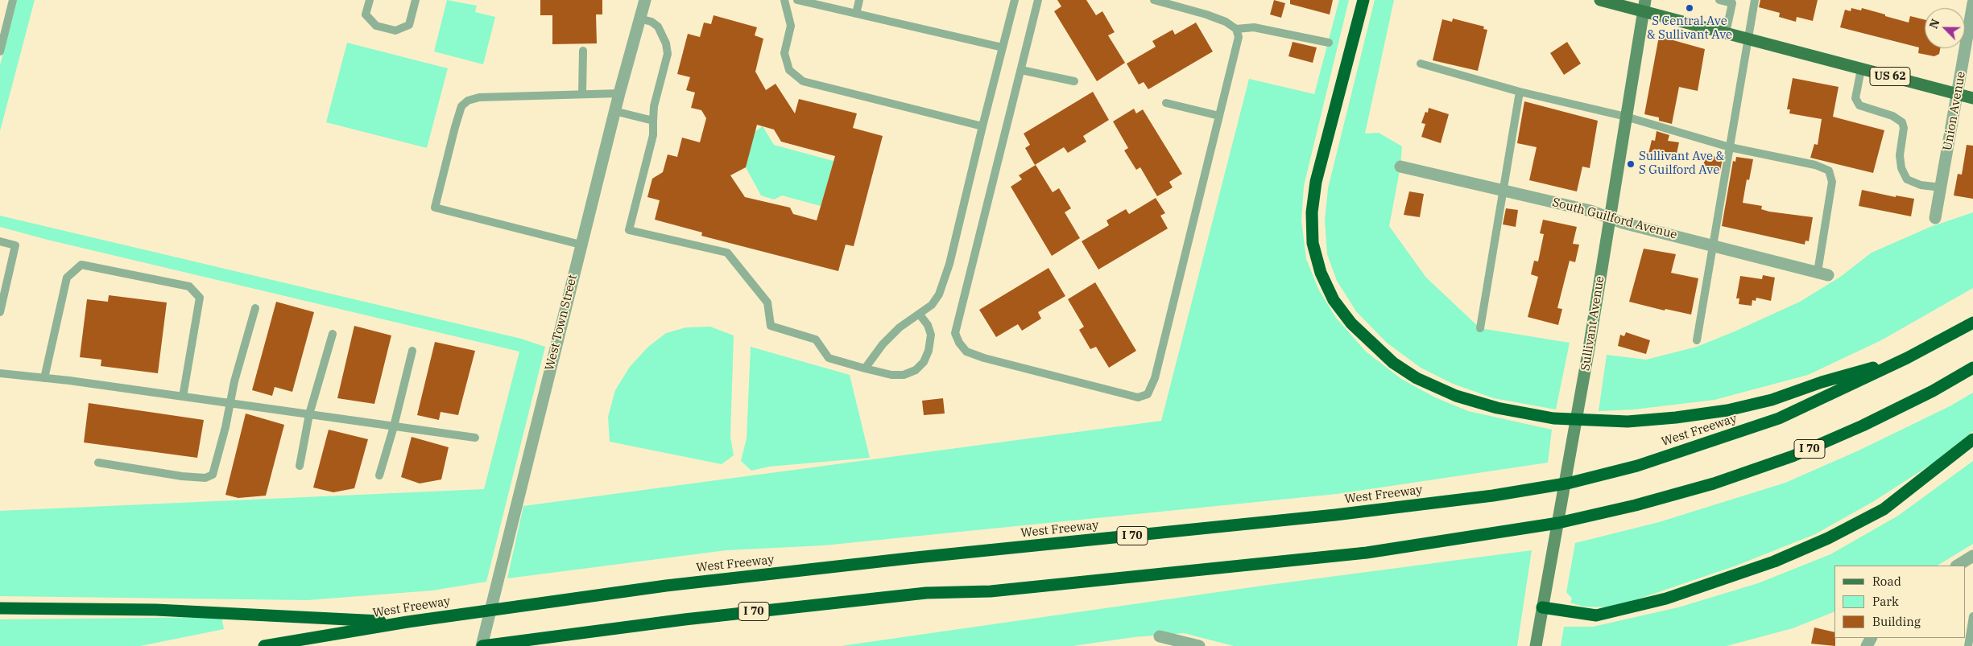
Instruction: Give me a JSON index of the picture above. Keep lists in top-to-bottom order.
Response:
{
  "streets": {
    "highway": ["West Freeway", "I 70"],
    "main road": ["US 62", "Sullivant Avenue"],
    "street": ["Union Avenue", "South Guilford Avenue", "West Town Street"]
  },
  "crossings": [
    ["US 62", "Union Avenue"],
    ["US 62", "Sullivant Avenue"],
    ["South Guilford Avenue", "Sullivant Avenue"],
    ["West Town Street", "I 70"]
  ],
  "places": ["S Central Ave & Sullivant Ave", "Sullivant Ave & S Guilford Ave"],
  "legend": ["Road", "Park", "Building"],
  "north": "top left"
}
